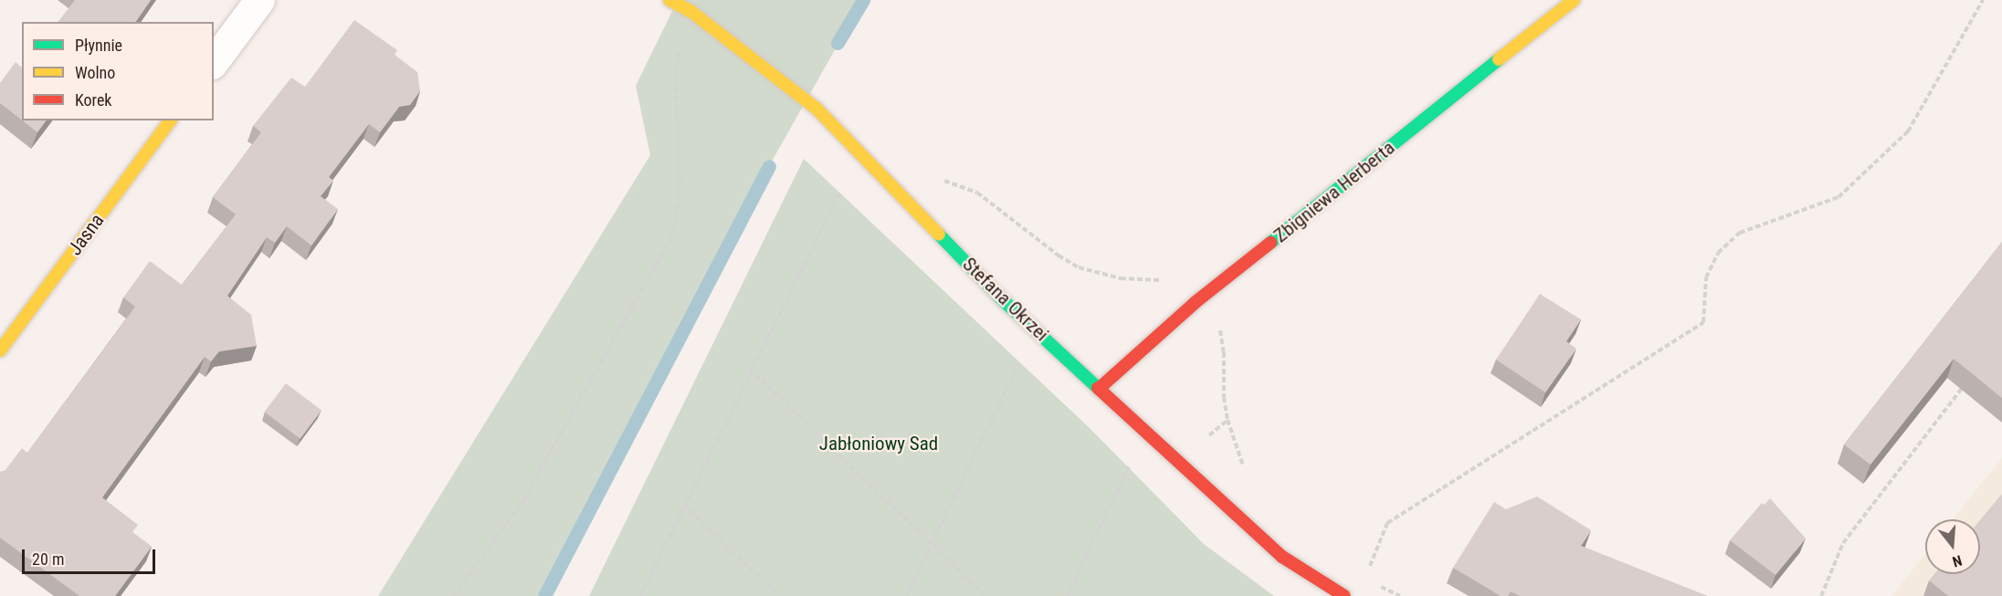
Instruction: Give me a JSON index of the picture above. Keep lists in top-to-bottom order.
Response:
{
  "streets": {
    "street": ["Zbigniewa Herberta", "Jasna", "Stefana Okrzei"]
  },
  "crossings": [
    ["Zbigniewa Herberta", "Stefana Okrzei"]
  ],
  "parks": ["Jabłoniowy Sad"],
  "legend": ["Płynnie", "Wolno", "Korek"],
  "scale_bar": "20 m",
  "north": "bottom"
}
